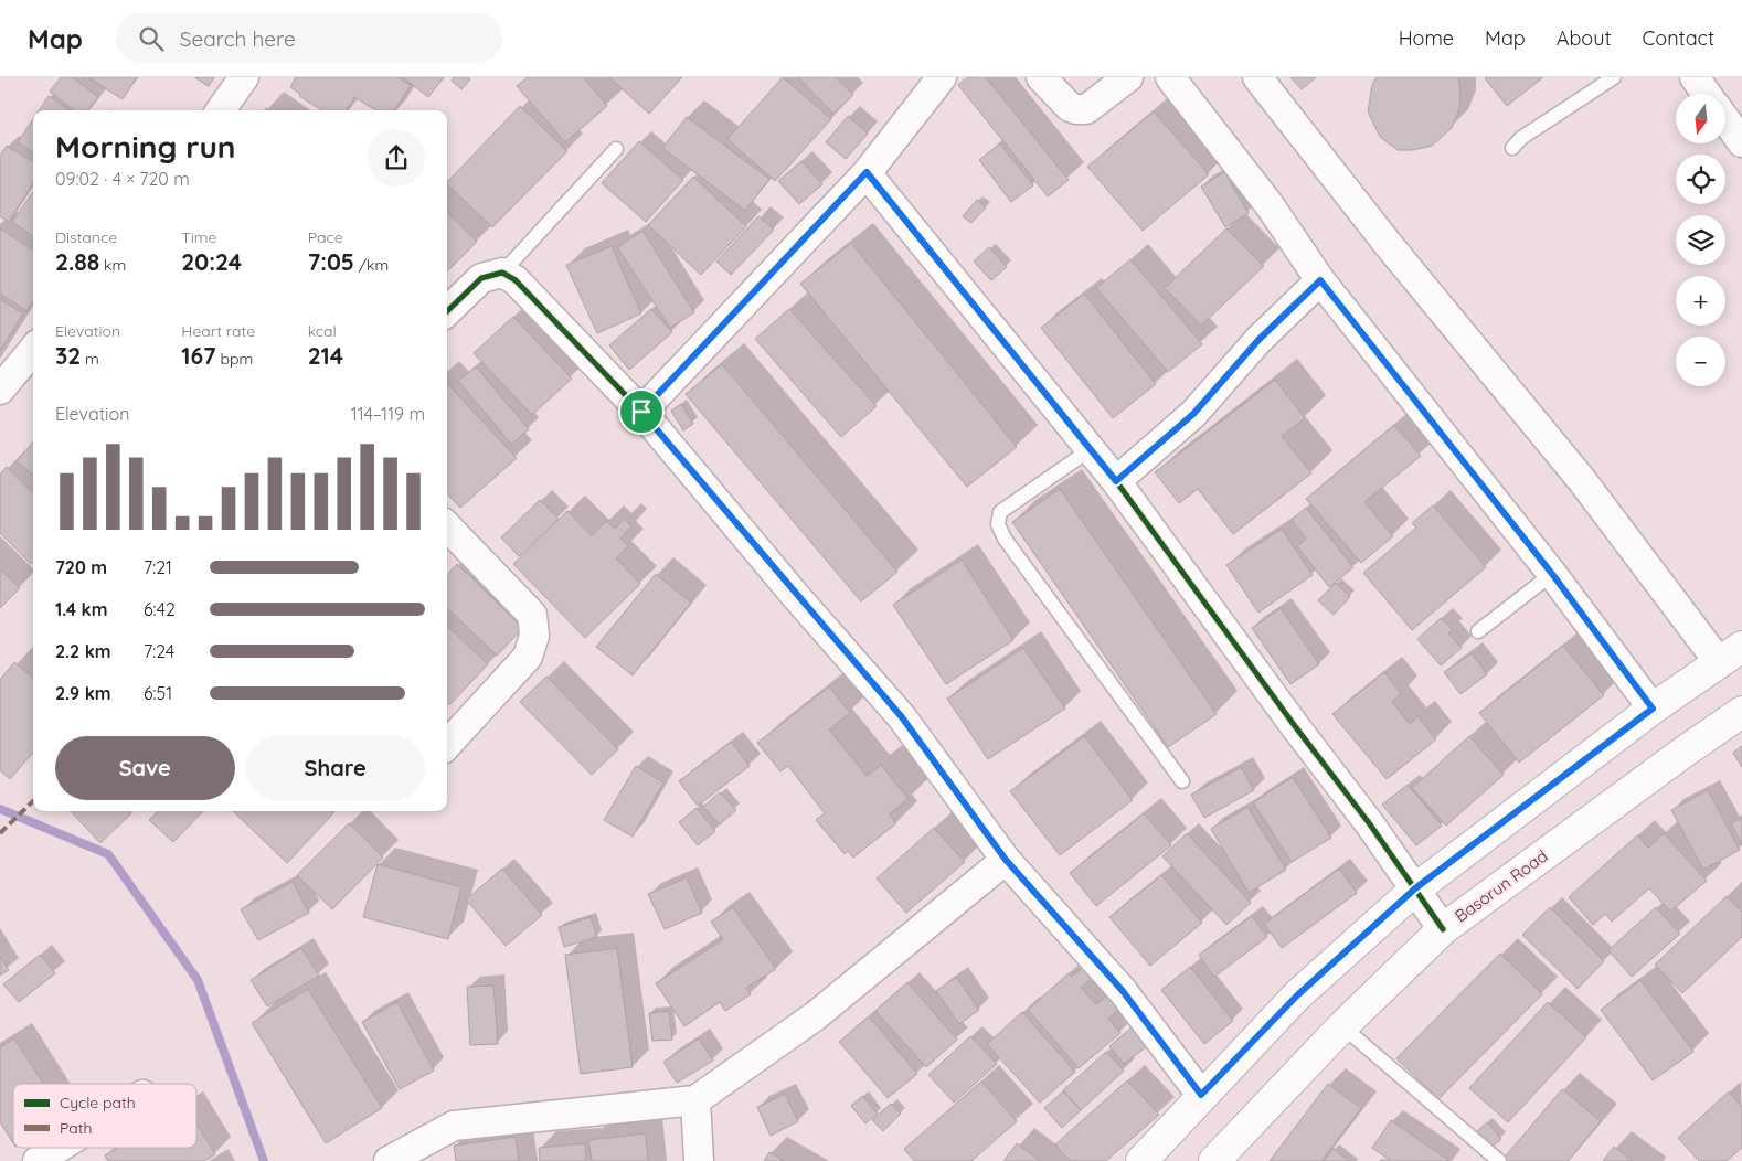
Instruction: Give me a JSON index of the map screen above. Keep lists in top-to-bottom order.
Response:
{
  "streets": {
    "main road": ["Basorun Road"]
  },
  "legend": ["Cycle path", "Path"],
  "north": "bottom",
  "page": {
    "header": "Map",
    "search": "Search here",
    "nav": [
      "Home",
      "Map",
      "About",
      "Contact"
    ],
    "map_buttons": ["+", "−"],
    "heading": ["Morning run", "09:02 · 4 × 720 m"],
    "stats": [
      ["Distance", "2.88 km"],
      ["Time", "20:24"],
      ["Pace", "7:05 /km"],
      ["Elevation", "32 m"],
      ["Heart rate", "167 bpm"],
      ["kcal", "214"]
    ],
    "chart": ["Elevation", "114–119 m"],
    "list": [
      {
        "name": "720 m",
        "note": "7:21"
      },
      {
        "name": "1.4 km",
        "note": "6:42"
      },
      {
        "name": "2.2 km",
        "note": "7:24"
      },
      {
        "name": "2.9 km",
        "note": "6:51"
      }
    ],
    "buttons": ["Save", "Share"]
  }
}
